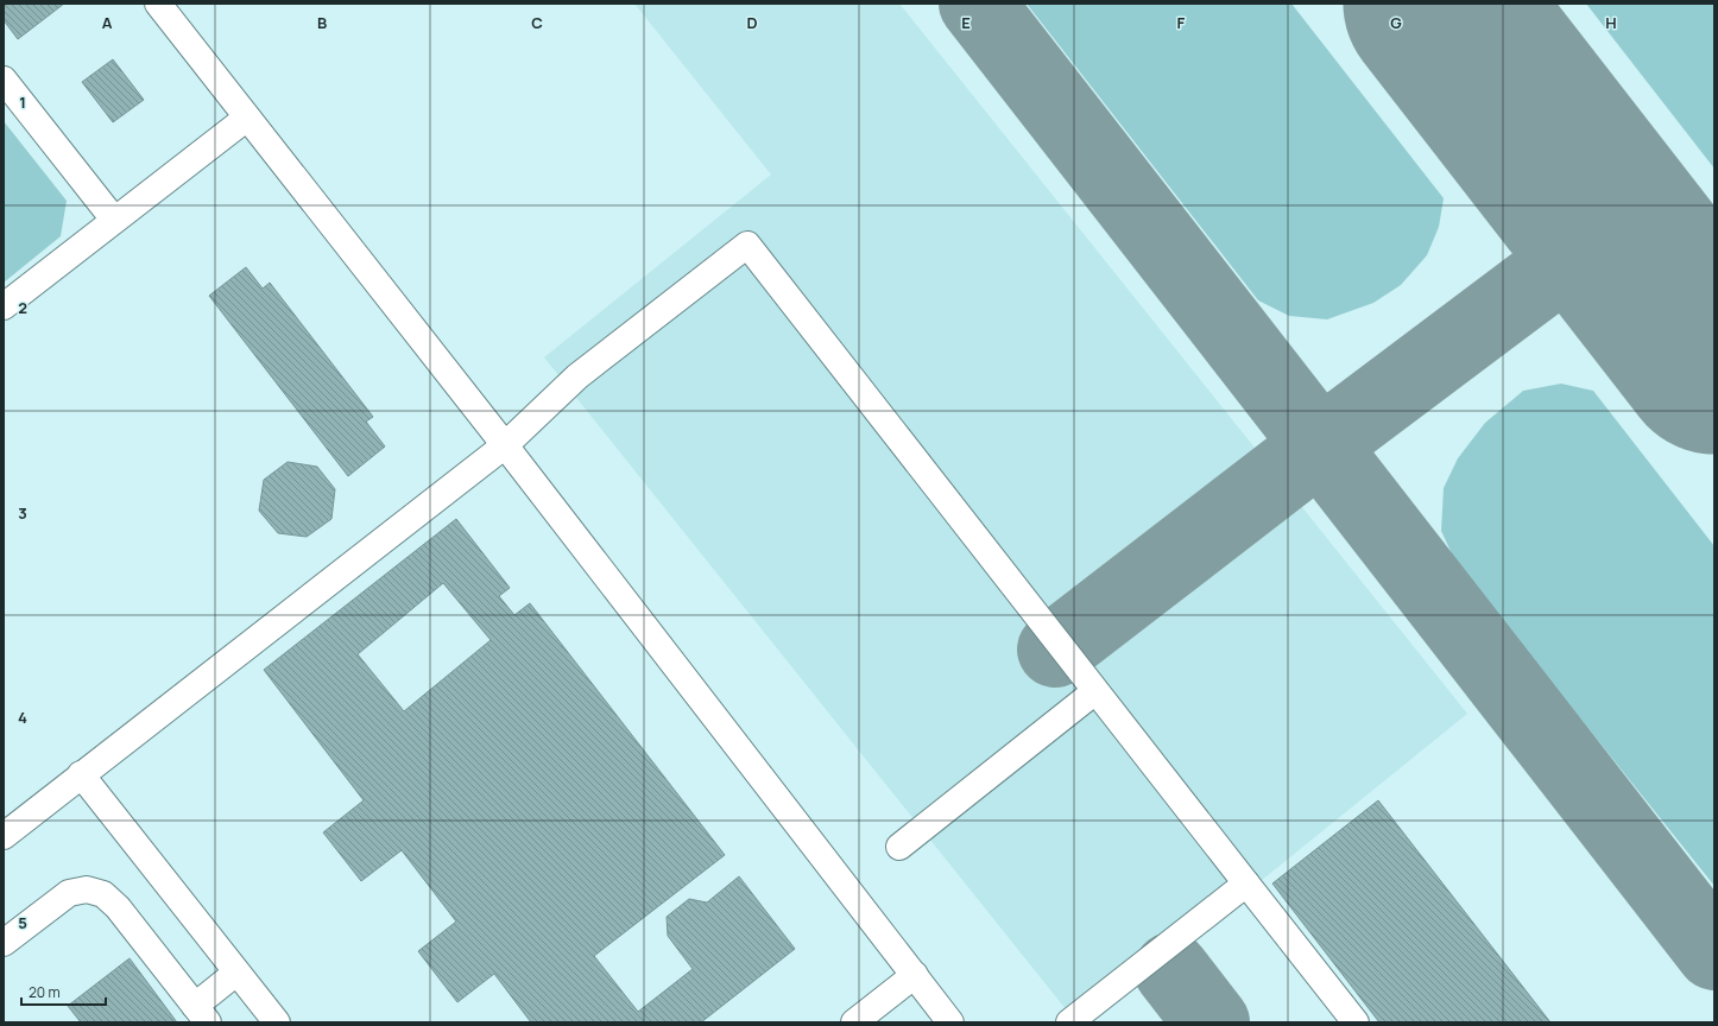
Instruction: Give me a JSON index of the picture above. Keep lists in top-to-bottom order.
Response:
{
  "scale_bar": "20 m",
  "grid": {
    "columns": [
      "A",
      "B",
      "C",
      "D",
      "E",
      "F",
      "G",
      "H"
    ],
    "rows": [
      "1",
      "2",
      "3",
      "4",
      "5"
    ]
  }
}
